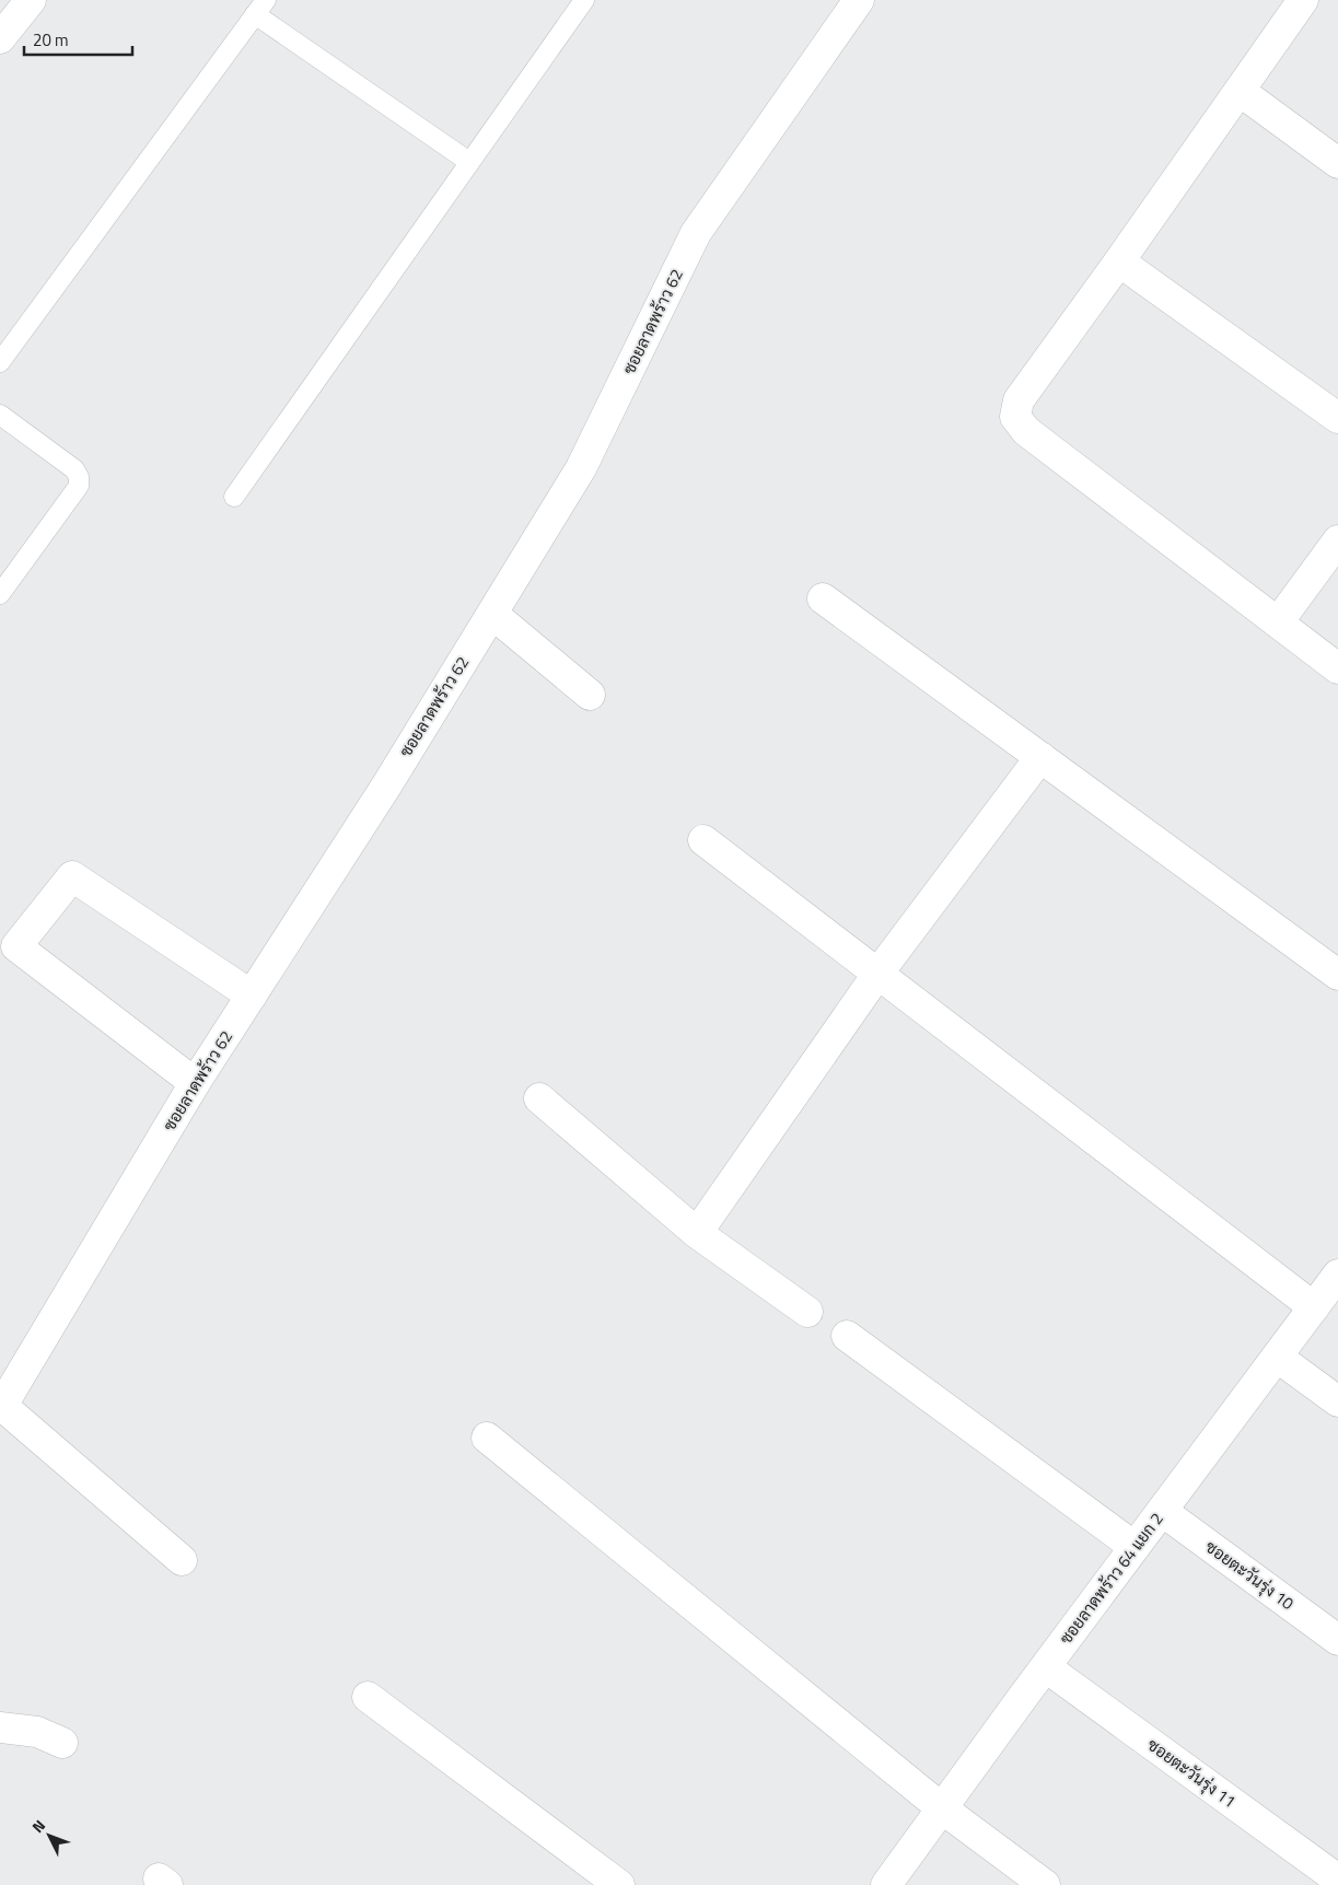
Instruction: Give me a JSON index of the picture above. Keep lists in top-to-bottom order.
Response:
{
  "streets": {
    "street": [
      "ซอยลาดพร้าว 62",
      "ซอยตะวันรุ่ง 10",
      "ซอยลาดพร้าว 64 แยก 2",
      "ซอยตะวันรุ่ง 11"
    ]
  },
  "crossings": [
    ["ซอยตะวันรุ่ง 10", "ซอยลาดพร้าว 64 แยก 2"],
    ["ซอยลาดพร้าว 64 แยก 2", "ซอยตะวันรุ่ง 11"]
  ],
  "scale_bar": "20 m",
  "north": "top left"
}
